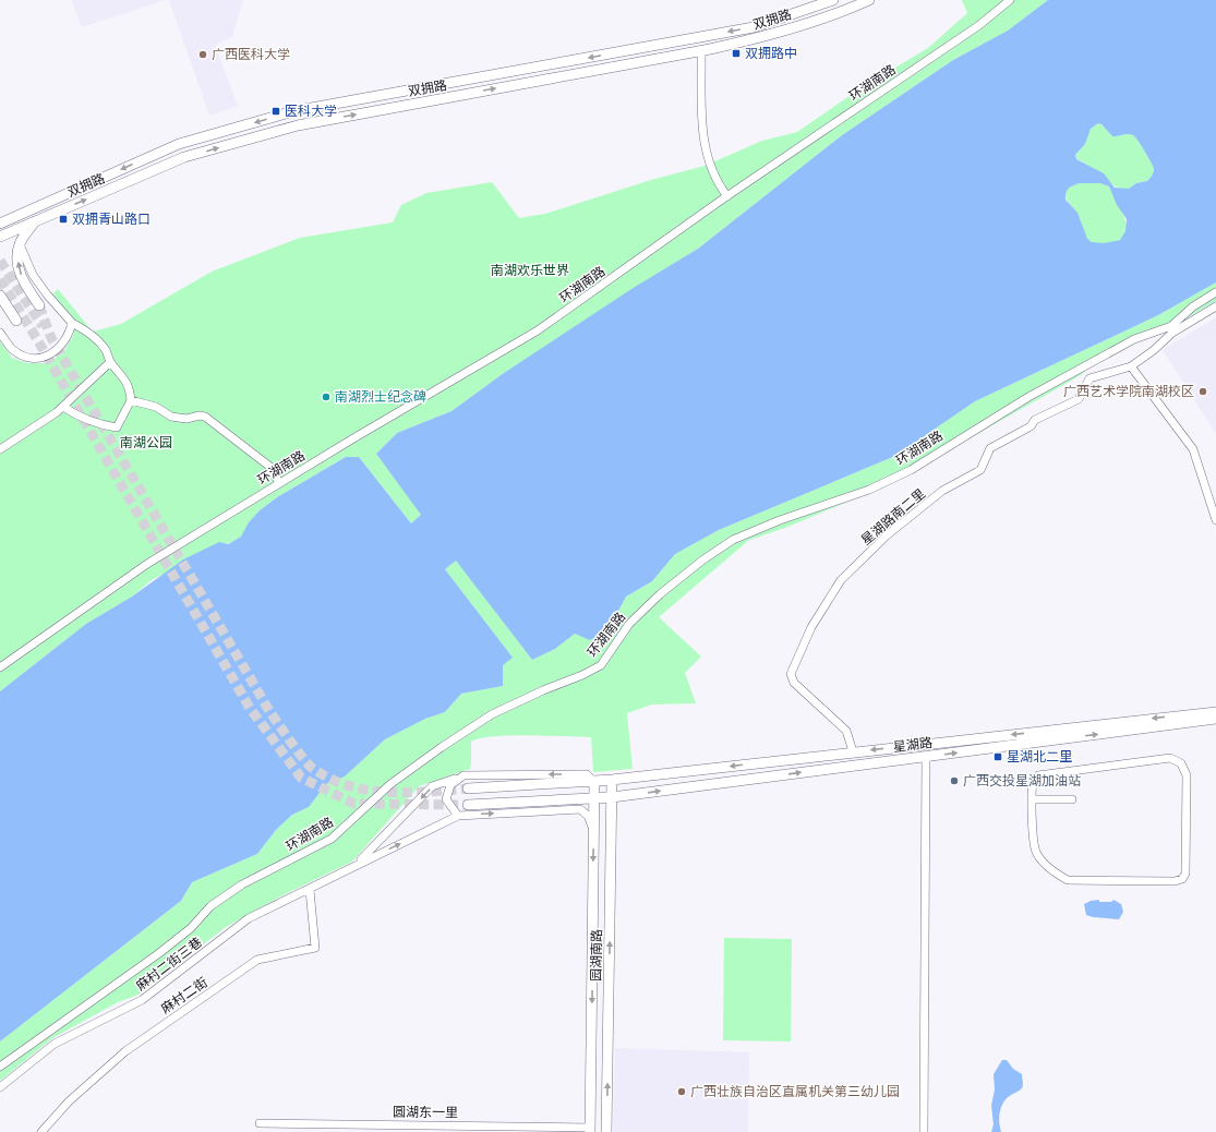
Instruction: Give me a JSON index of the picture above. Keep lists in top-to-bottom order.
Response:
{
  "streets": {
    "main road": ["双拥路", "星湖路", "园湖南路"],
    "street": [
      "环湖南路",
      "星湖路南二里",
      "麻村二街三巷",
      "麻村二街",
      "圆湖东一里"
    ]
  },
  "crossings": [
    ["星湖路南二里", "星湖路"],
    ["星湖路", "园湖南路"],
    ["园湖南路", "圆湖东一里"],
    ["麻村二街三巷", "麻村二街"]
  ],
  "parks": ["南湖欢乐世界", "南湖公园"],
  "places": {
    "transit": [
      "双拥路中",
      "医科大学",
      "双拥青山路口",
      "星湖北二里"
    ],
    "other": [
      "广西医科大学",
      "广西艺术学院南湖校区",
      "南湖烈士纪念碑",
      "广西交投星湖加油站",
      "广西壮族自治区直属机关第三幼儿园"
    ]
  }
}
